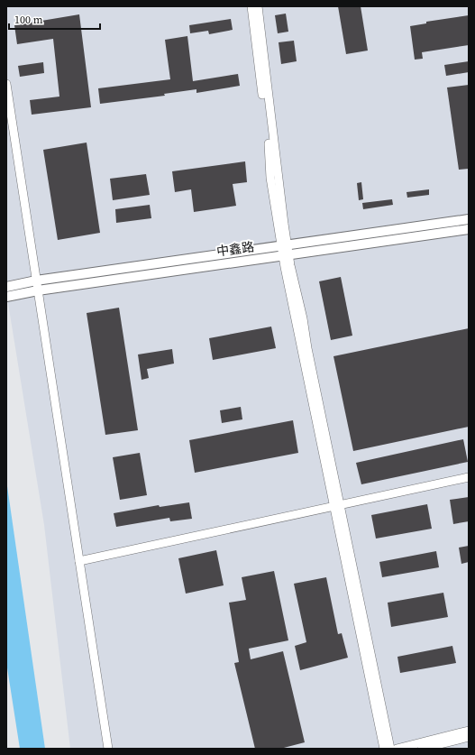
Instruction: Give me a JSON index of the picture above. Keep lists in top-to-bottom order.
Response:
{
  "streets": {
    "main road": ["中鑫路"]
  },
  "scale_bar": "100 m"
}
